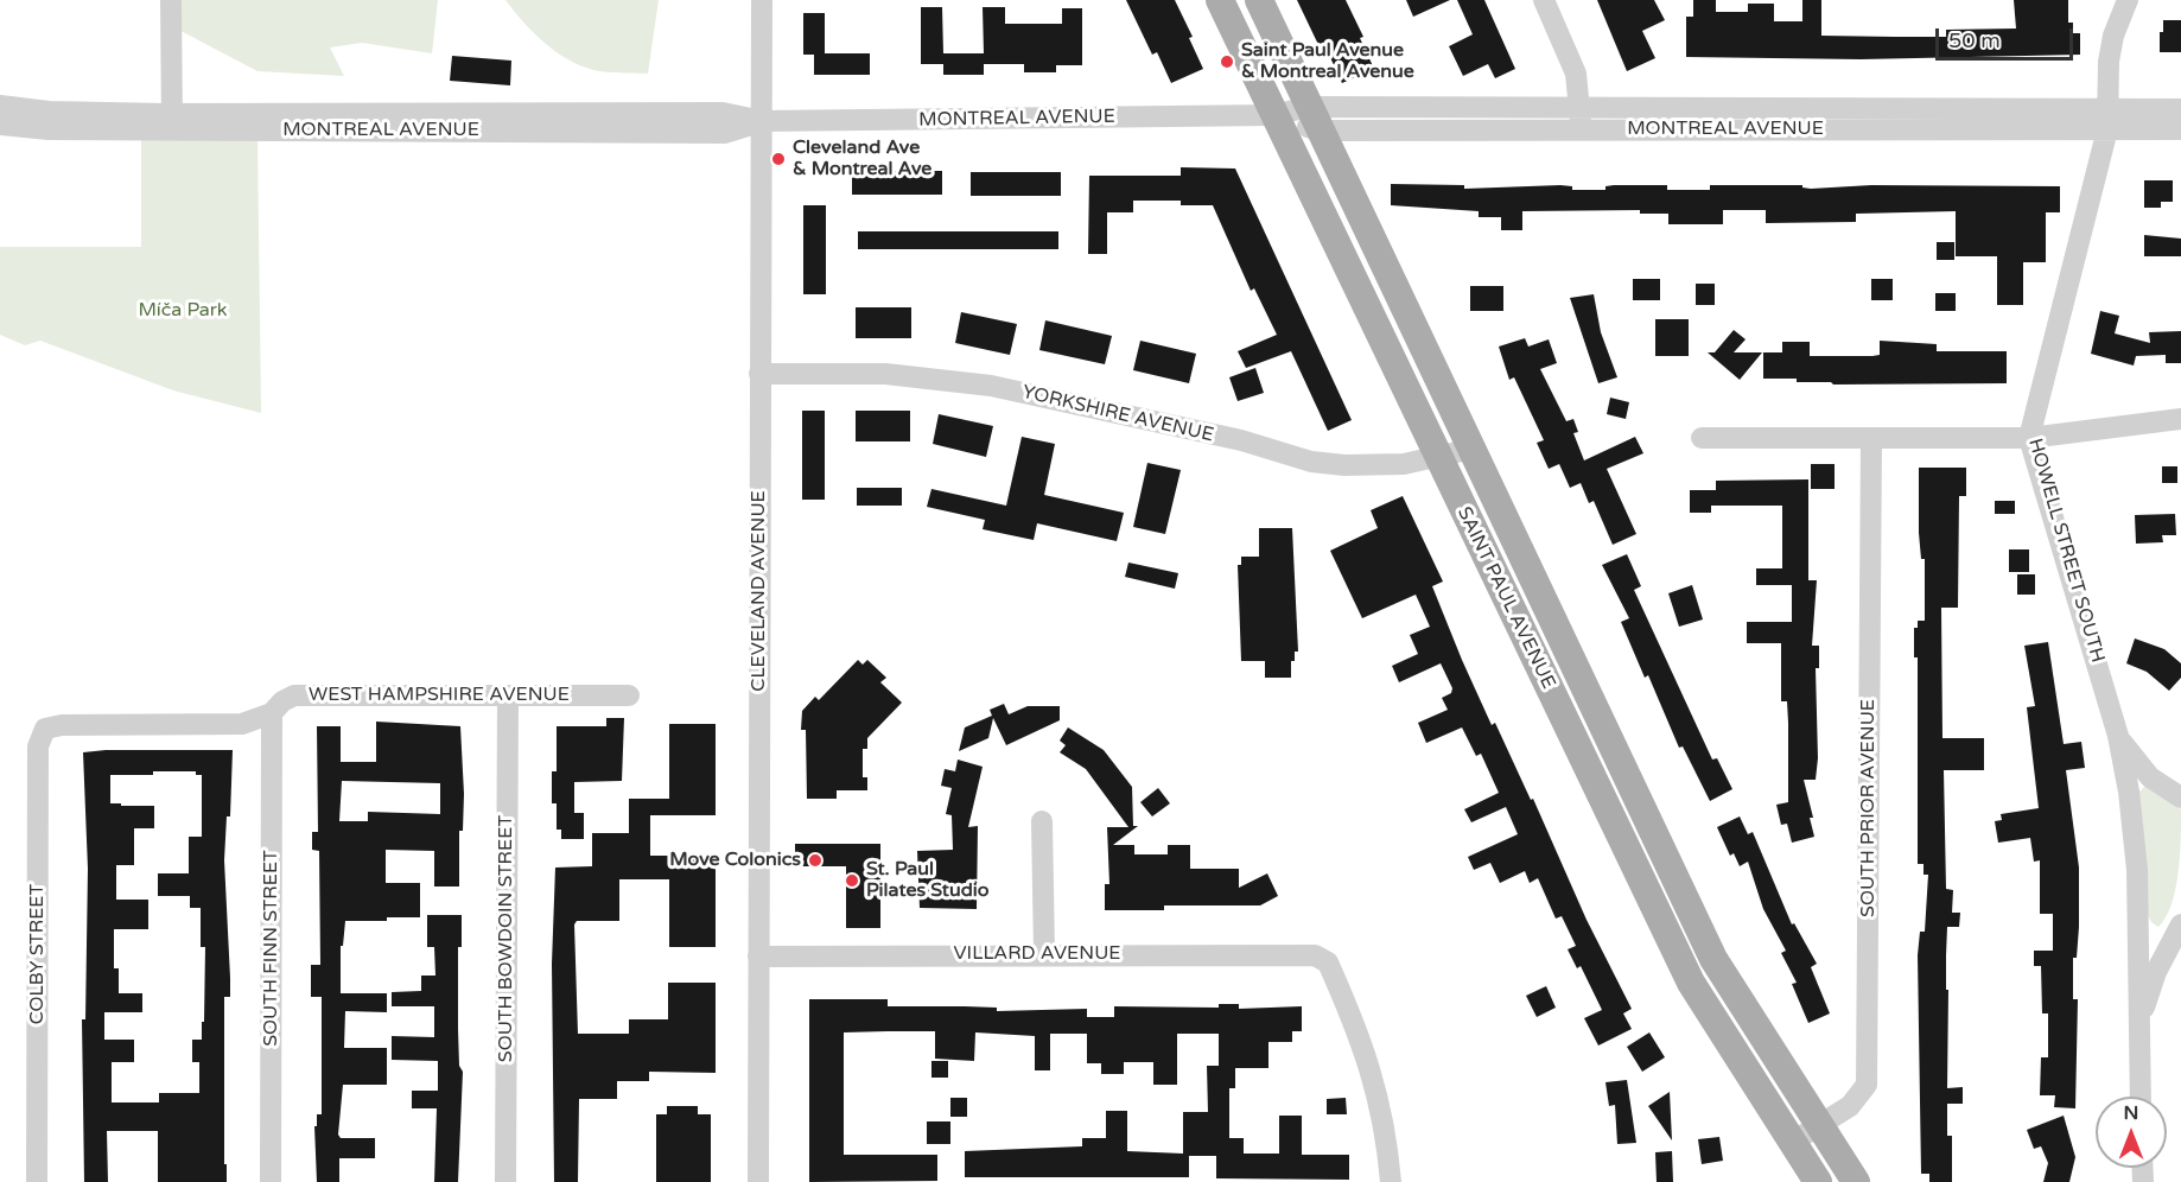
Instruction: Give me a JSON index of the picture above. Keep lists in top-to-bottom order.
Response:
{
  "streets": {
    "main road": ["SAINT PAUL AVENUE"],
    "street": [
      "MONTREAL AVENUE",
      "YORKSHIRE AVENUE",
      "HOWELL STREET SOUTH",
      "CLEVELAND AVENUE",
      "WEST HAMPSHIRE AVENUE",
      "SOUTH PRIOR AVENUE",
      "SOUTH BOWDOIN STREET",
      "SOUTH FINN STREET",
      "COLBY STREET",
      "VILLARD AVENUE"
    ]
  },
  "crossings": [
    ["MONTREAL AVENUE", "HOWELL STREET SOUTH"],
    ["MONTREAL AVENUE", "CLEVELAND AVENUE"],
    ["MONTREAL AVENUE", "SAINT PAUL AVENUE"],
    ["YORKSHIRE AVENUE", "CLEVELAND AVENUE"],
    ["YORKSHIRE AVENUE", "SAINT PAUL AVENUE"],
    ["CLEVELAND AVENUE", "VILLARD AVENUE"],
    ["SAINT PAUL AVENUE", "SOUTH PRIOR AVENUE"],
    ["WEST HAMPSHIRE AVENUE", "SOUTH BOWDOIN STREET"],
    ["WEST HAMPSHIRE AVENUE", "SOUTH FINN STREET"],
    ["WEST HAMPSHIRE AVENUE", "COLBY STREET"]
  ],
  "parks": ["Míča Park"],
  "places": [
    "Saint Paul Avenue & Montreal Avenue",
    "Cleveland Ave & Montreal Ave",
    "Move Colonics",
    "St. Paul Pilates Studio"
  ],
  "scale_bar": "50 m",
  "north": "top"
}
